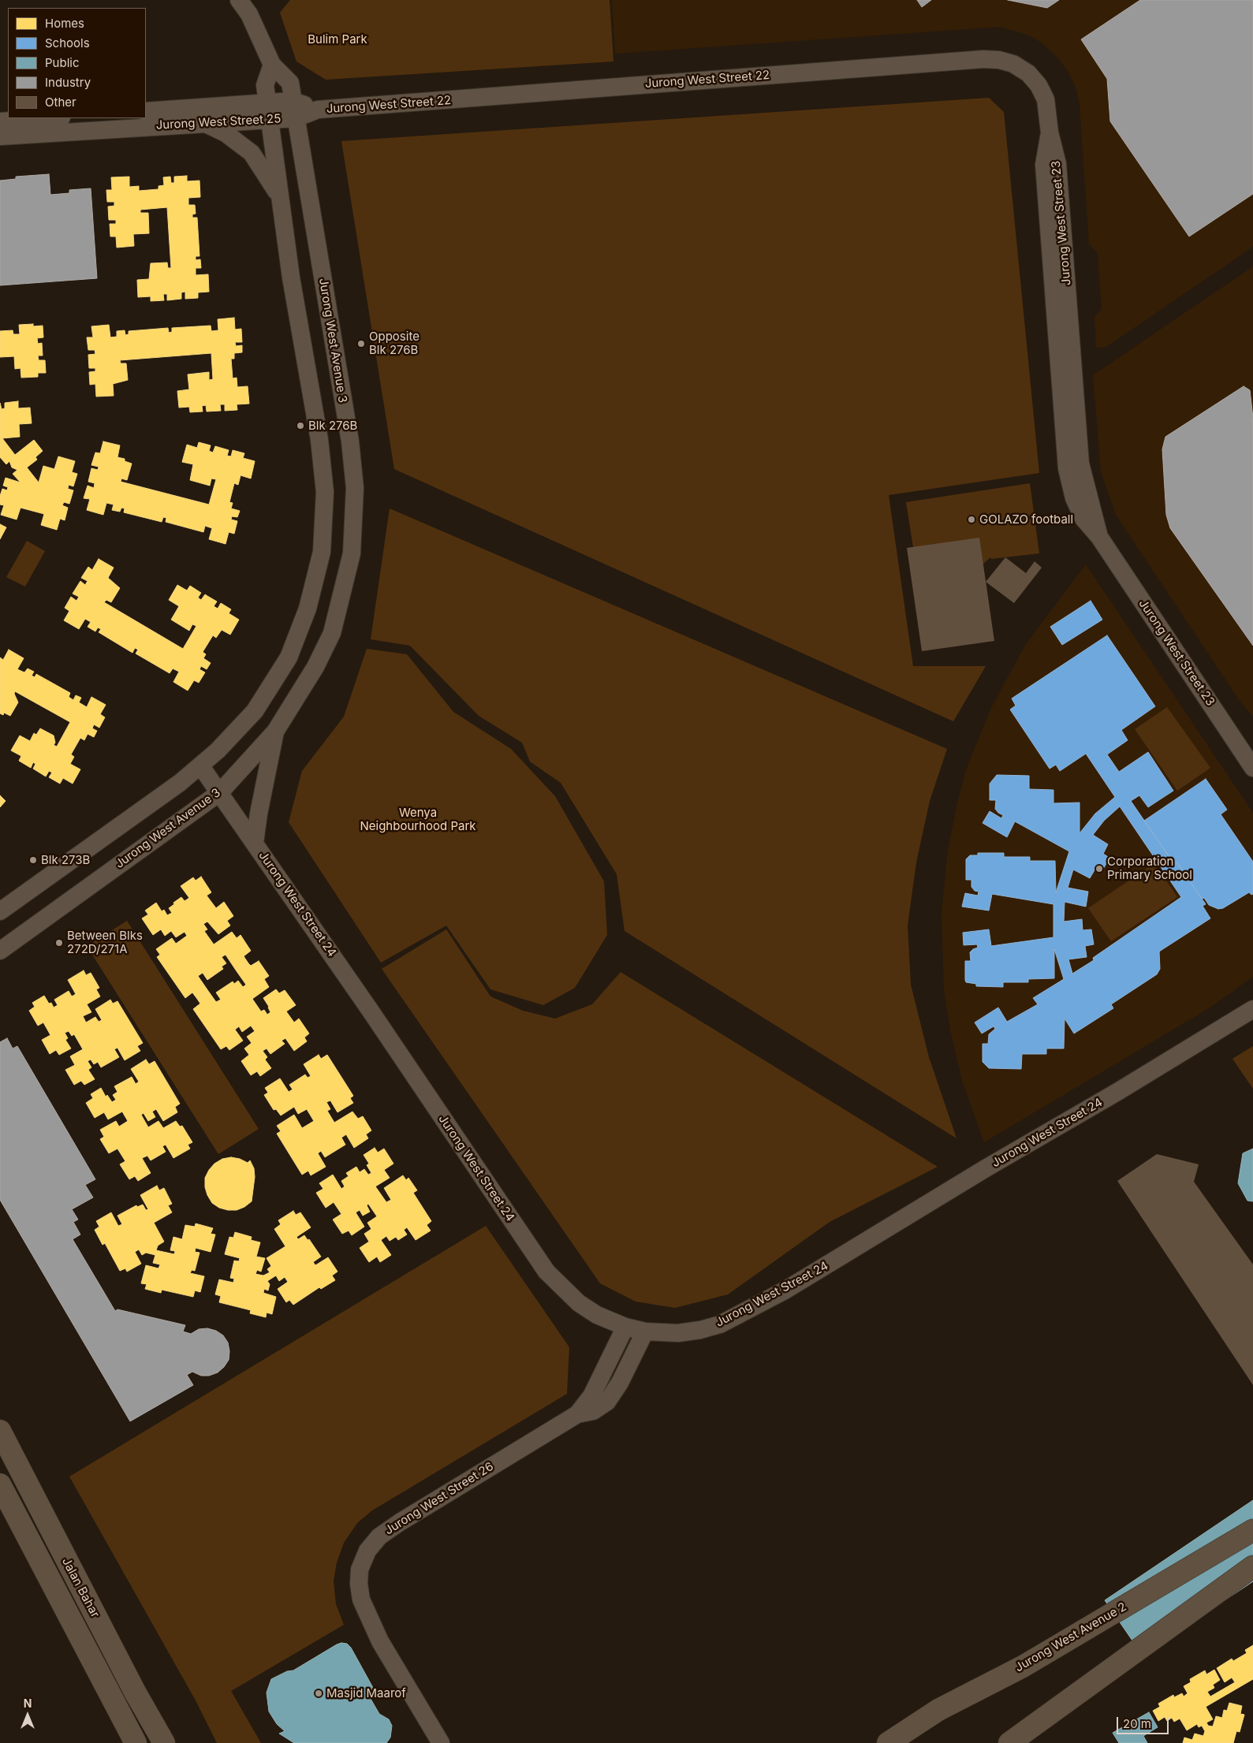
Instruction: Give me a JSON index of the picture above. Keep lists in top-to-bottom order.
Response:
{
  "streets": {
    "main road": ["Jalan Bahar", "Jurong West Avenue 2"],
    "street": [
      "Jurong West Street 22",
      "Jurong West Street 25",
      "Jurong West Street 23",
      "Jurong West Avenue 3",
      "Jurong West Street 24",
      "Jurong West Street 26"
    ]
  },
  "crossings": [
    ["Jurong West Street 22", "Jurong West Street 25"],
    ["Jurong West Street 22", "Jurong West Street 23"],
    ["Jurong West Street 22", "Jurong West Avenue 3"],
    ["Jurong West Street 25", "Jurong West Avenue 3"],
    ["Jurong West Avenue 3", "Jurong West Street 24"],
    ["Jurong West Street 24", "Jurong West Street 26"]
  ],
  "parks": ["Bulim Park", "Wenya Neighbourhood Park"],
  "places": [
    "Opposite Blk 276B",
    "Blk 276B",
    "GOLAZO football",
    "Blk 273B",
    "Corporation Primary School",
    "Between Blks 272D/271A",
    "Masjid Maarof"
  ],
  "legend": [
    "Homes",
    "Schools",
    "Public",
    "Industry",
    "Other"
  ],
  "scale_bar": "20 m",
  "north": "top"
}
